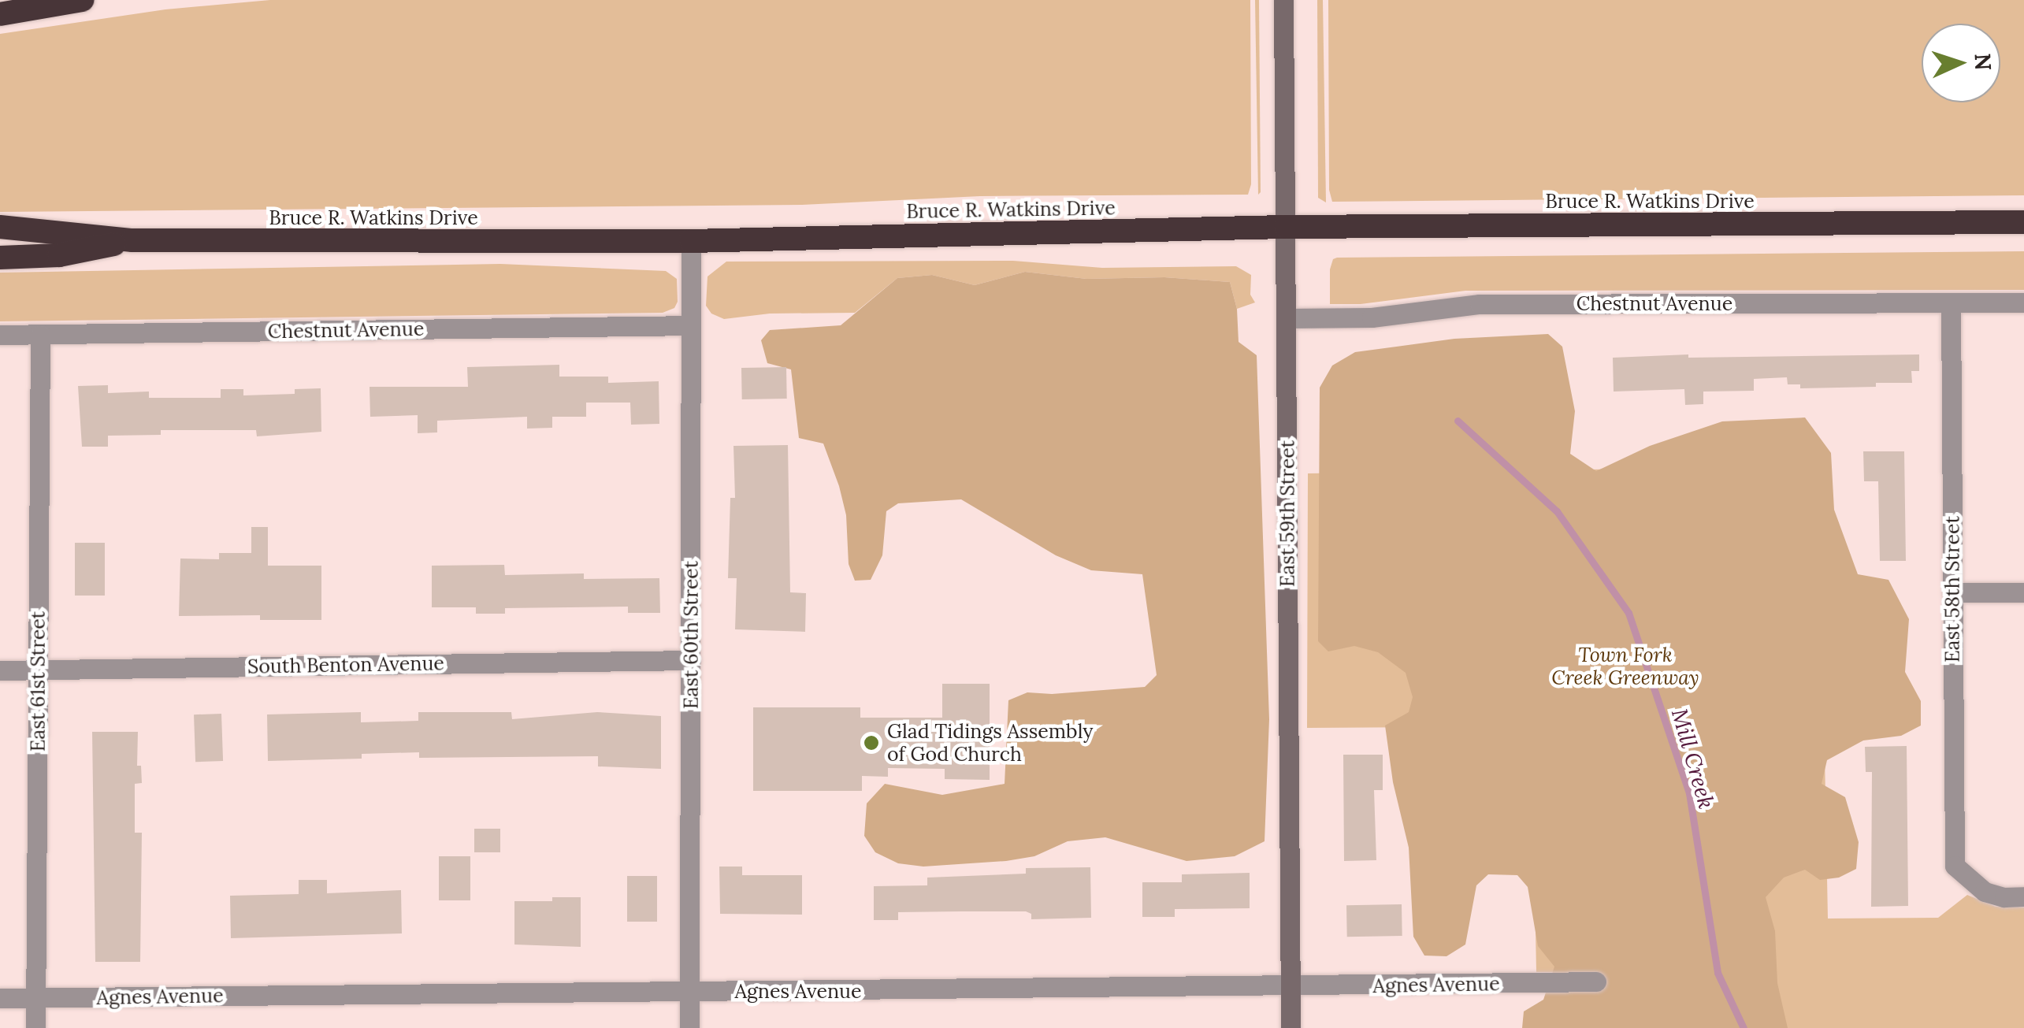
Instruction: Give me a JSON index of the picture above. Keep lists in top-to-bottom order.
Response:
{
  "streets": {
    "highway": ["Bruce R. Watkins Drive"],
    "street": [
      "Chestnut Avenue",
      "East 59th Street",
      "East 58th Street",
      "East 60th Street",
      "South Benton Avenue",
      "East 61st Street",
      "Agnes Avenue"
    ]
  },
  "crossings": [
    ["Bruce R. Watkins Drive", "East 59th Street"],
    ["Bruce R. Watkins Drive", "East 60th Street"],
    ["Chestnut Avenue", "East 59th Street"],
    ["Chestnut Avenue", "East 58th Street"],
    ["Chestnut Avenue", "East 60th Street"],
    ["Chestnut Avenue", "East 61st Street"],
    ["East 59th Street", "Agnes Avenue"],
    ["East 60th Street", "South Benton Avenue"],
    ["East 60th Street", "Agnes Avenue"],
    ["South Benton Avenue", "East 61st Street"],
    ["East 61st Street", "Agnes Avenue"]
  ],
  "water": ["Mill Creek"],
  "parks": ["Town Fork Creek Greenway"],
  "places": ["Glad Tidings Assembly of God Church"],
  "north": "right"
}
